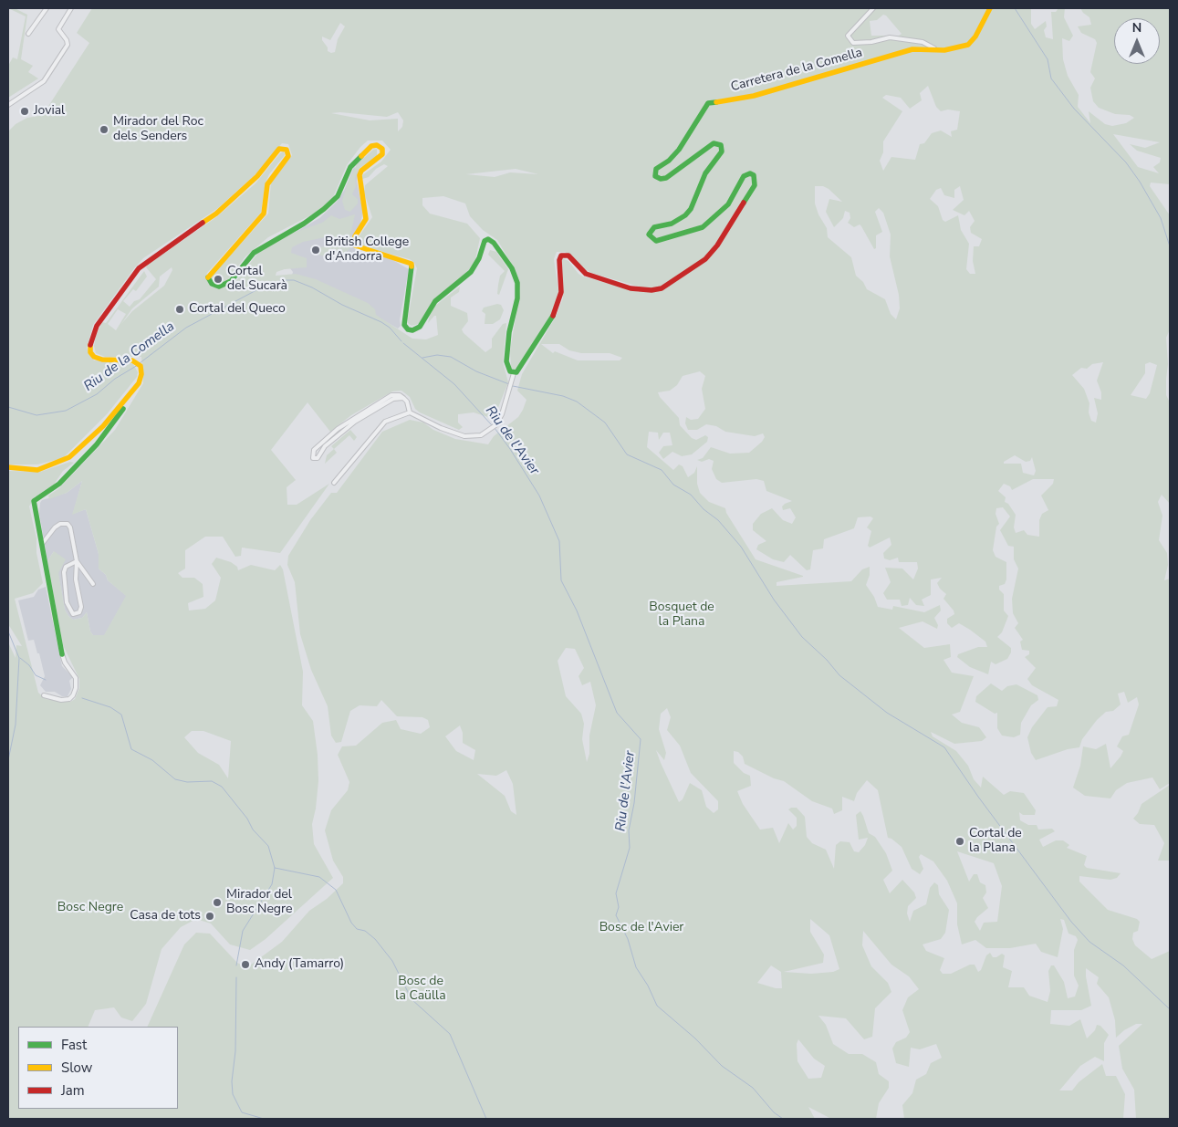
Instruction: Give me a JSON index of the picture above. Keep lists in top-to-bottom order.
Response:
{
  "streets": {
    "main road": ["Carretera de la Comella"]
  },
  "water": ["Riu de la Comella", "Riu de l'Avier"],
  "parks": [
    "Bosquet de la Plana",
    "Bosc Negre",
    "Bosc de l'Avier",
    "Bosc de la Caülla"
  ],
  "places": [
    "Jovial",
    "Mirador del Roc dels Senders",
    "British College d'Andorra",
    "Cortal del Sucarà",
    "Cortal del Queco",
    "Cortal de la Plana",
    "Mirador del Bosc Negre",
    "Casa de tots",
    "Andy (Tamarro)"
  ],
  "legend": ["Fast", "Slow", "Jam"],
  "north": "top"
}
